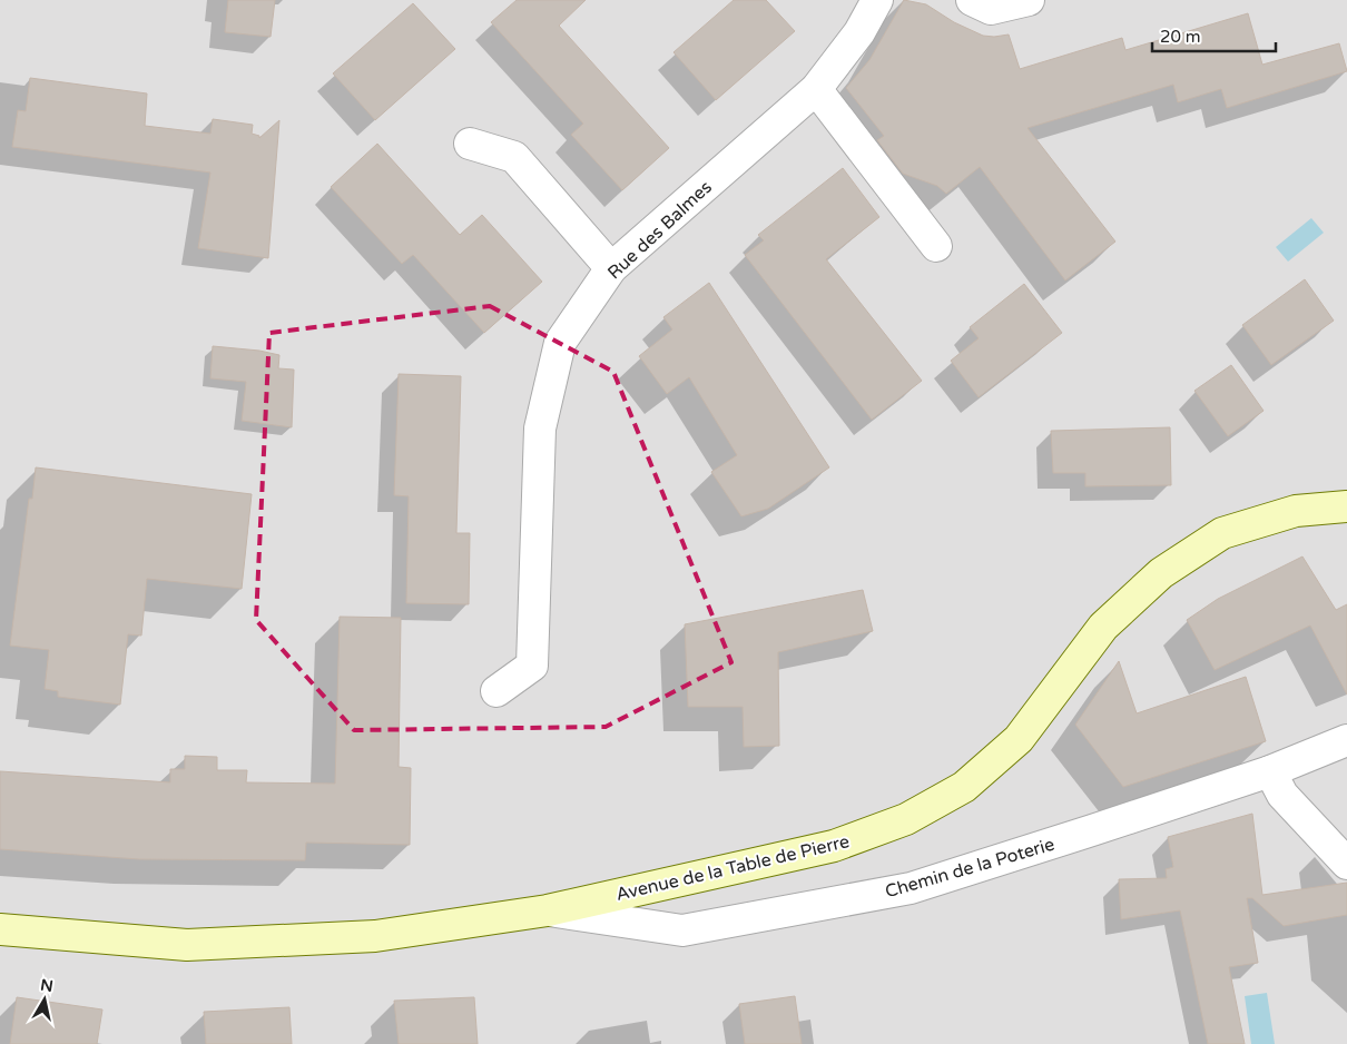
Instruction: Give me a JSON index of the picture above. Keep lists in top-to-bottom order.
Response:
{
  "streets": {
    "main road": ["Avenue de la Table de Pierre"],
    "street": ["Rue des Balmes", "Chemin de la Poterie"]
  },
  "crossings": [
    ["Avenue de la Table de Pierre", "Chemin de la Poterie"]
  ],
  "scale_bar": "20 m",
  "north": "top"
}
